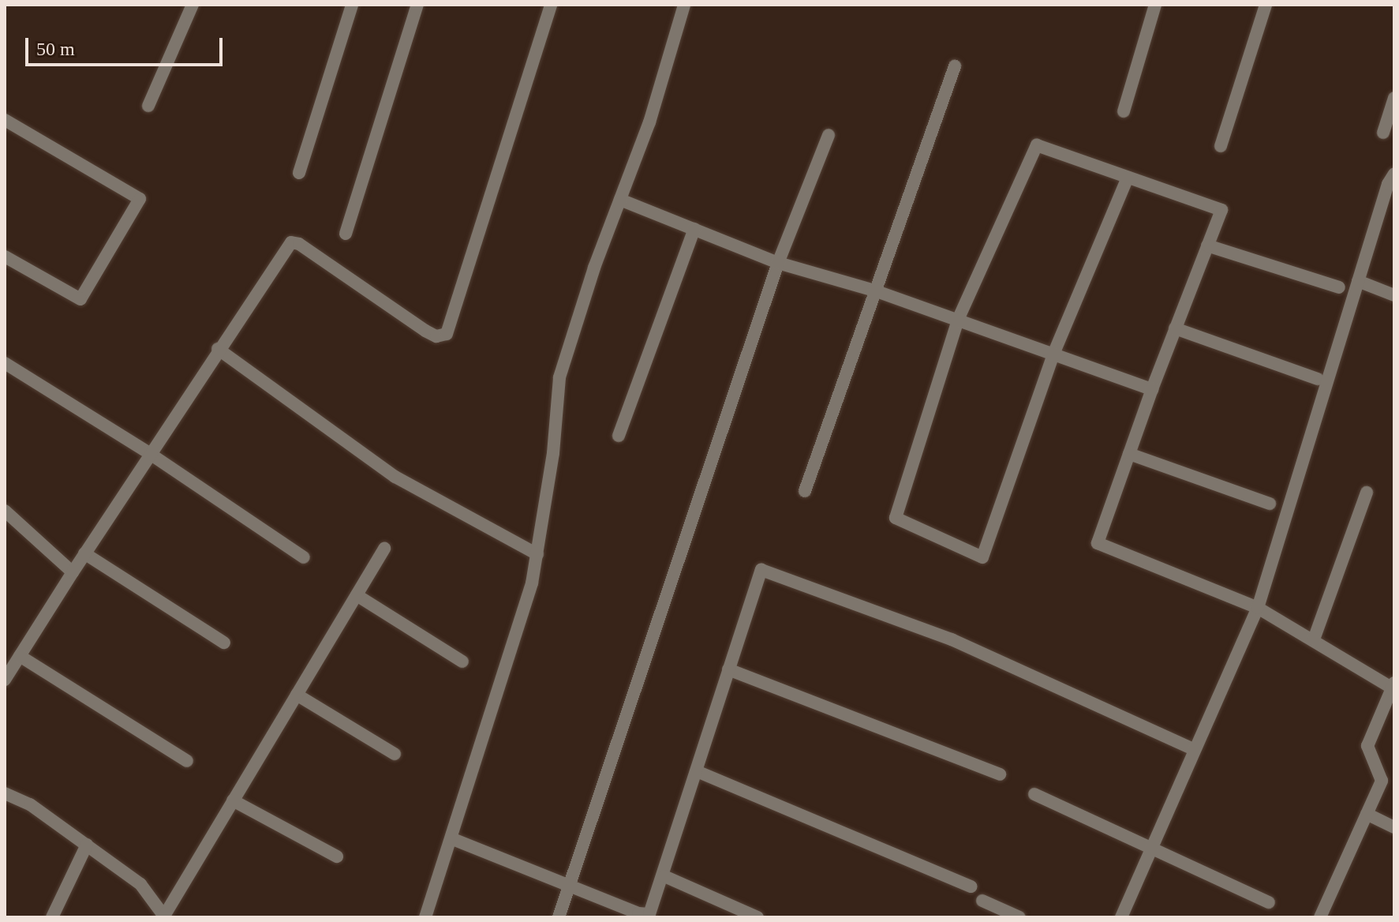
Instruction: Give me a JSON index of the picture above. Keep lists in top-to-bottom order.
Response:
{
  "scale_bar": "50 m"
}
